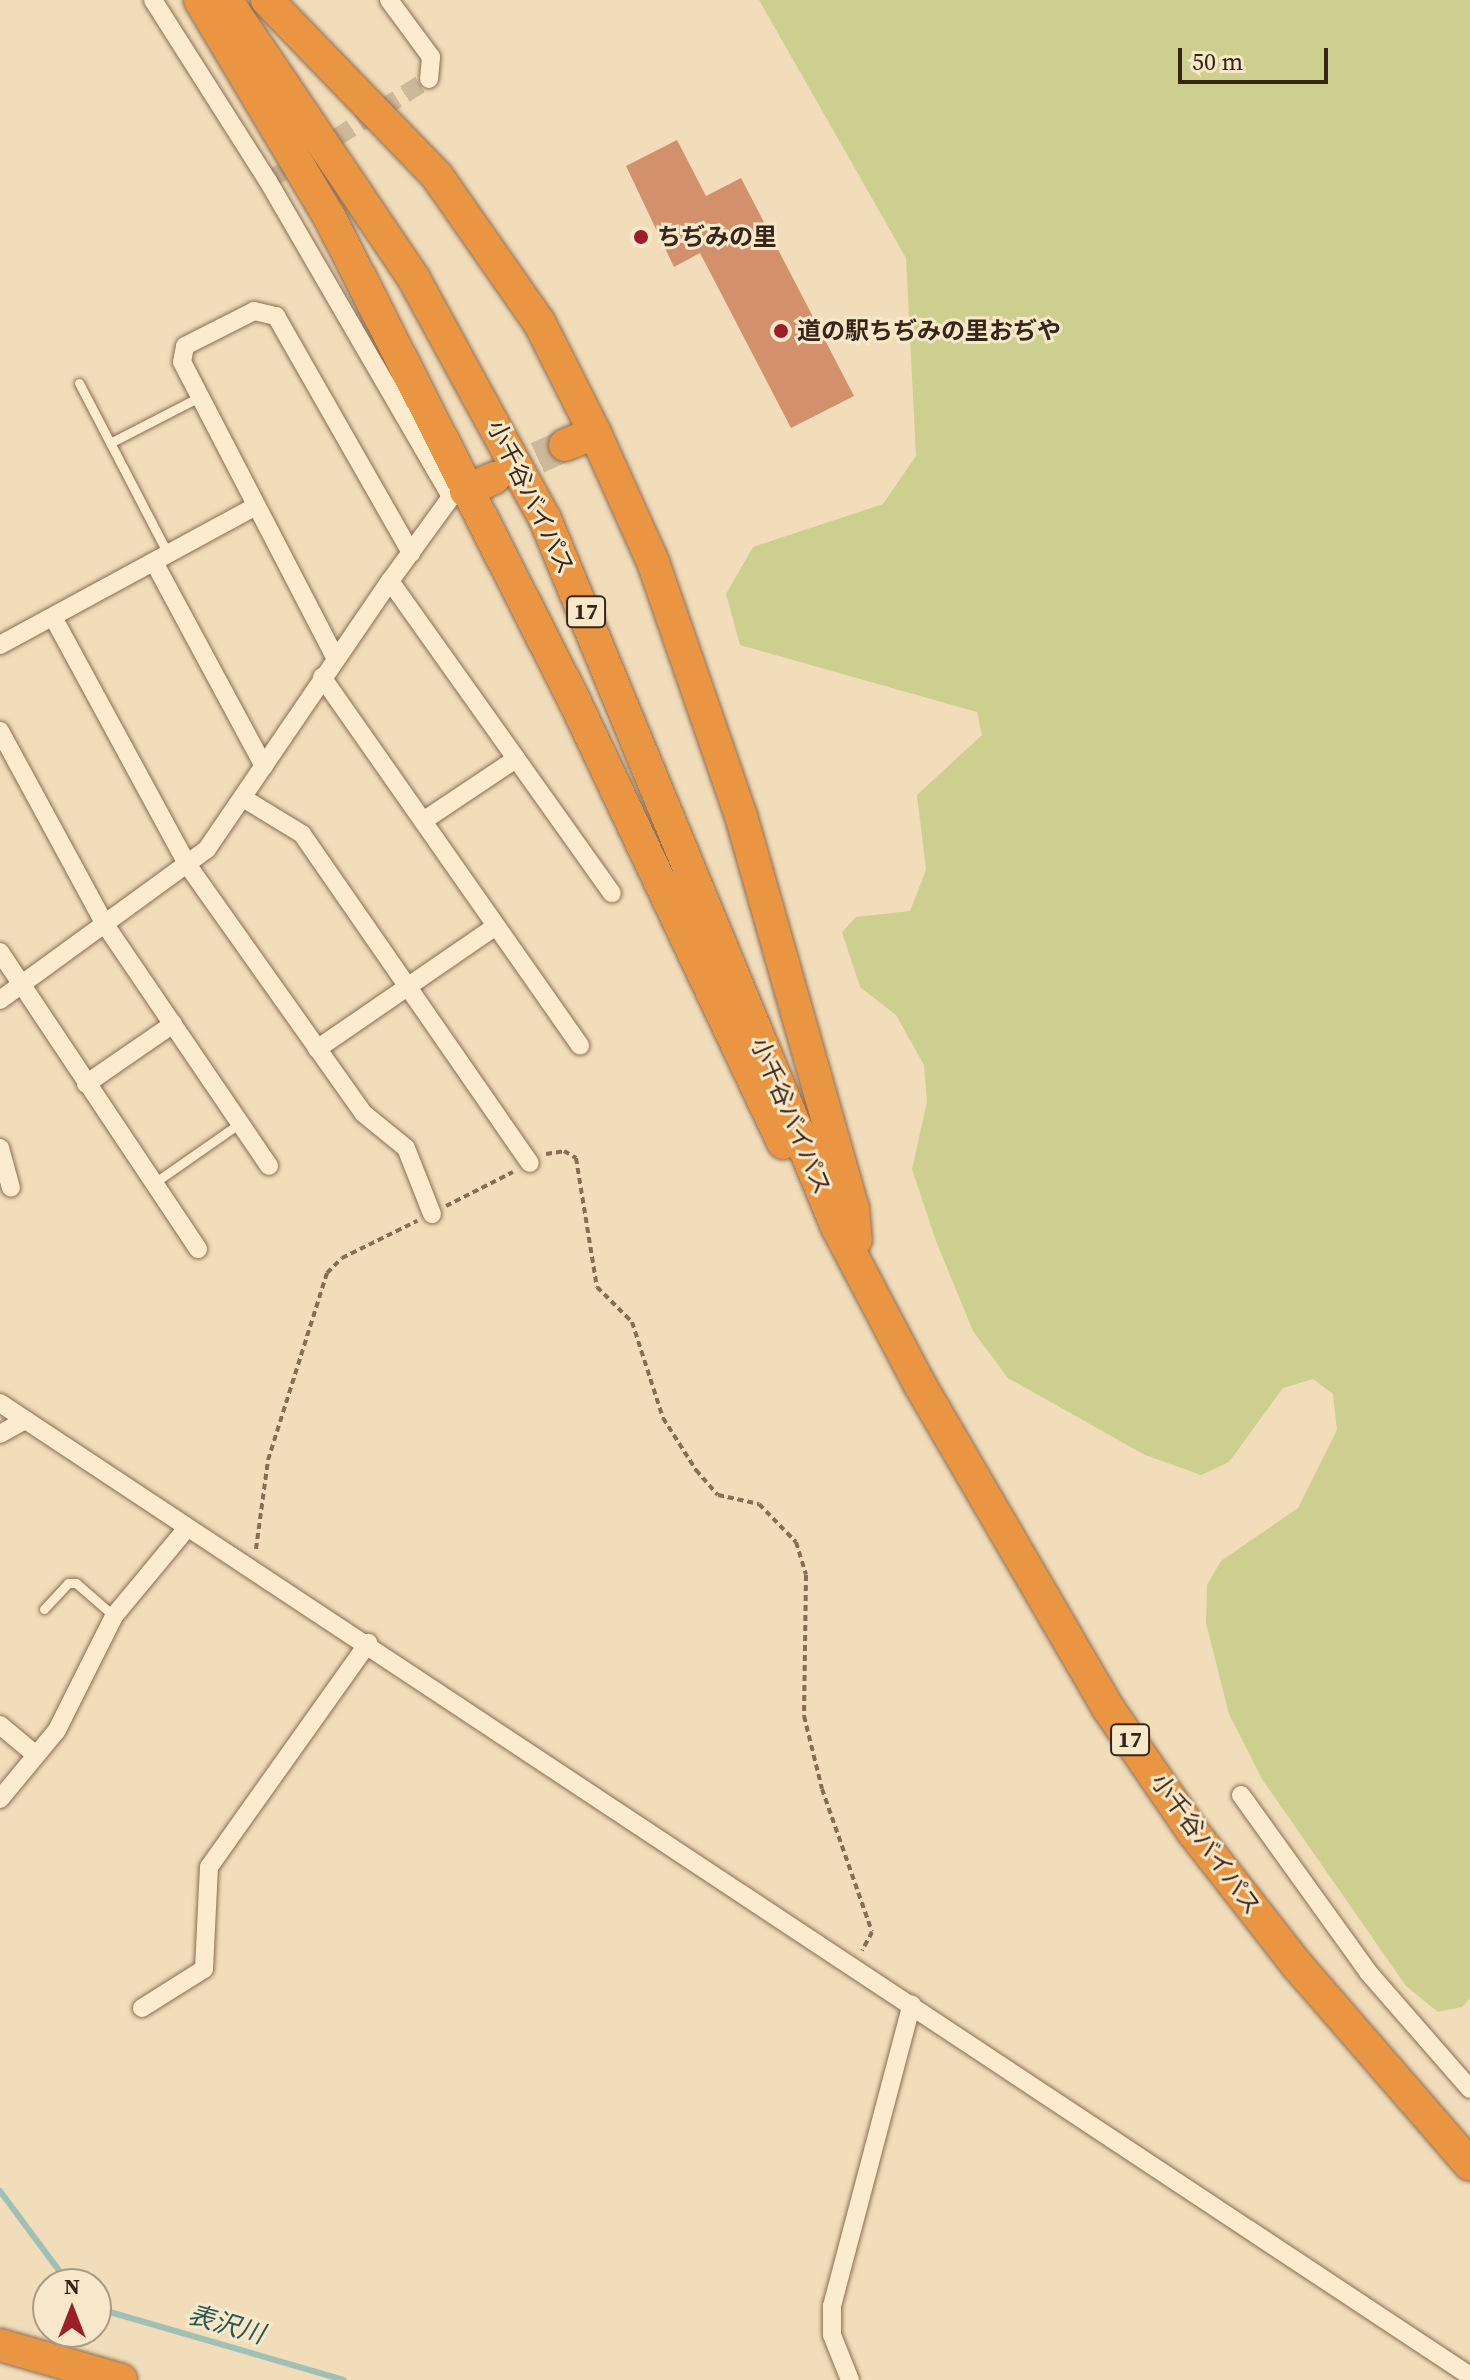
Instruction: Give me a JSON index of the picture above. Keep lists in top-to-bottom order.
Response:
{
  "streets": {
    "highway": ["小千谷バイパス", "17"]
  },
  "water": ["表沢川"],
  "places": ["ちぢみの里", "道の駅ちぢみの里おぢや"],
  "scale_bar": "50 m",
  "north": "top"
}
